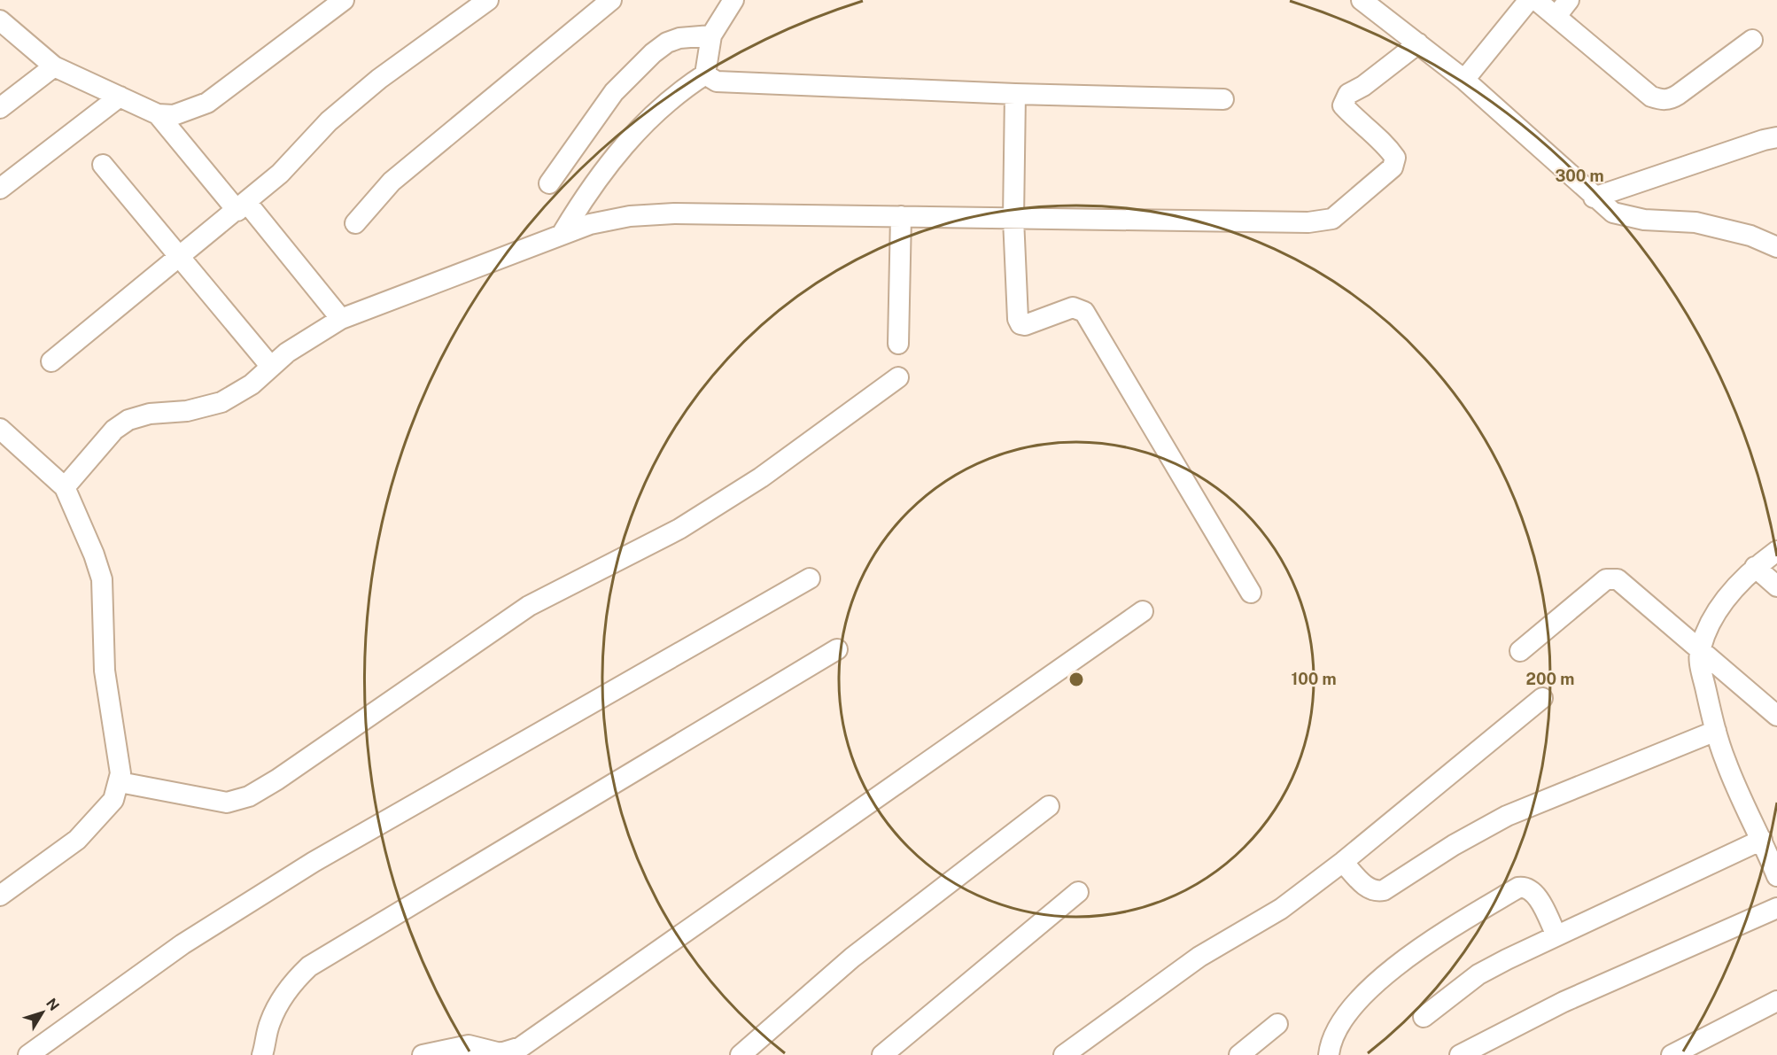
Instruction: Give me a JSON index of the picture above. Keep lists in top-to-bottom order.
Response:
{
  "north": "top right",
  "rings": ["300 m", "100 m", "200 m"]
}
